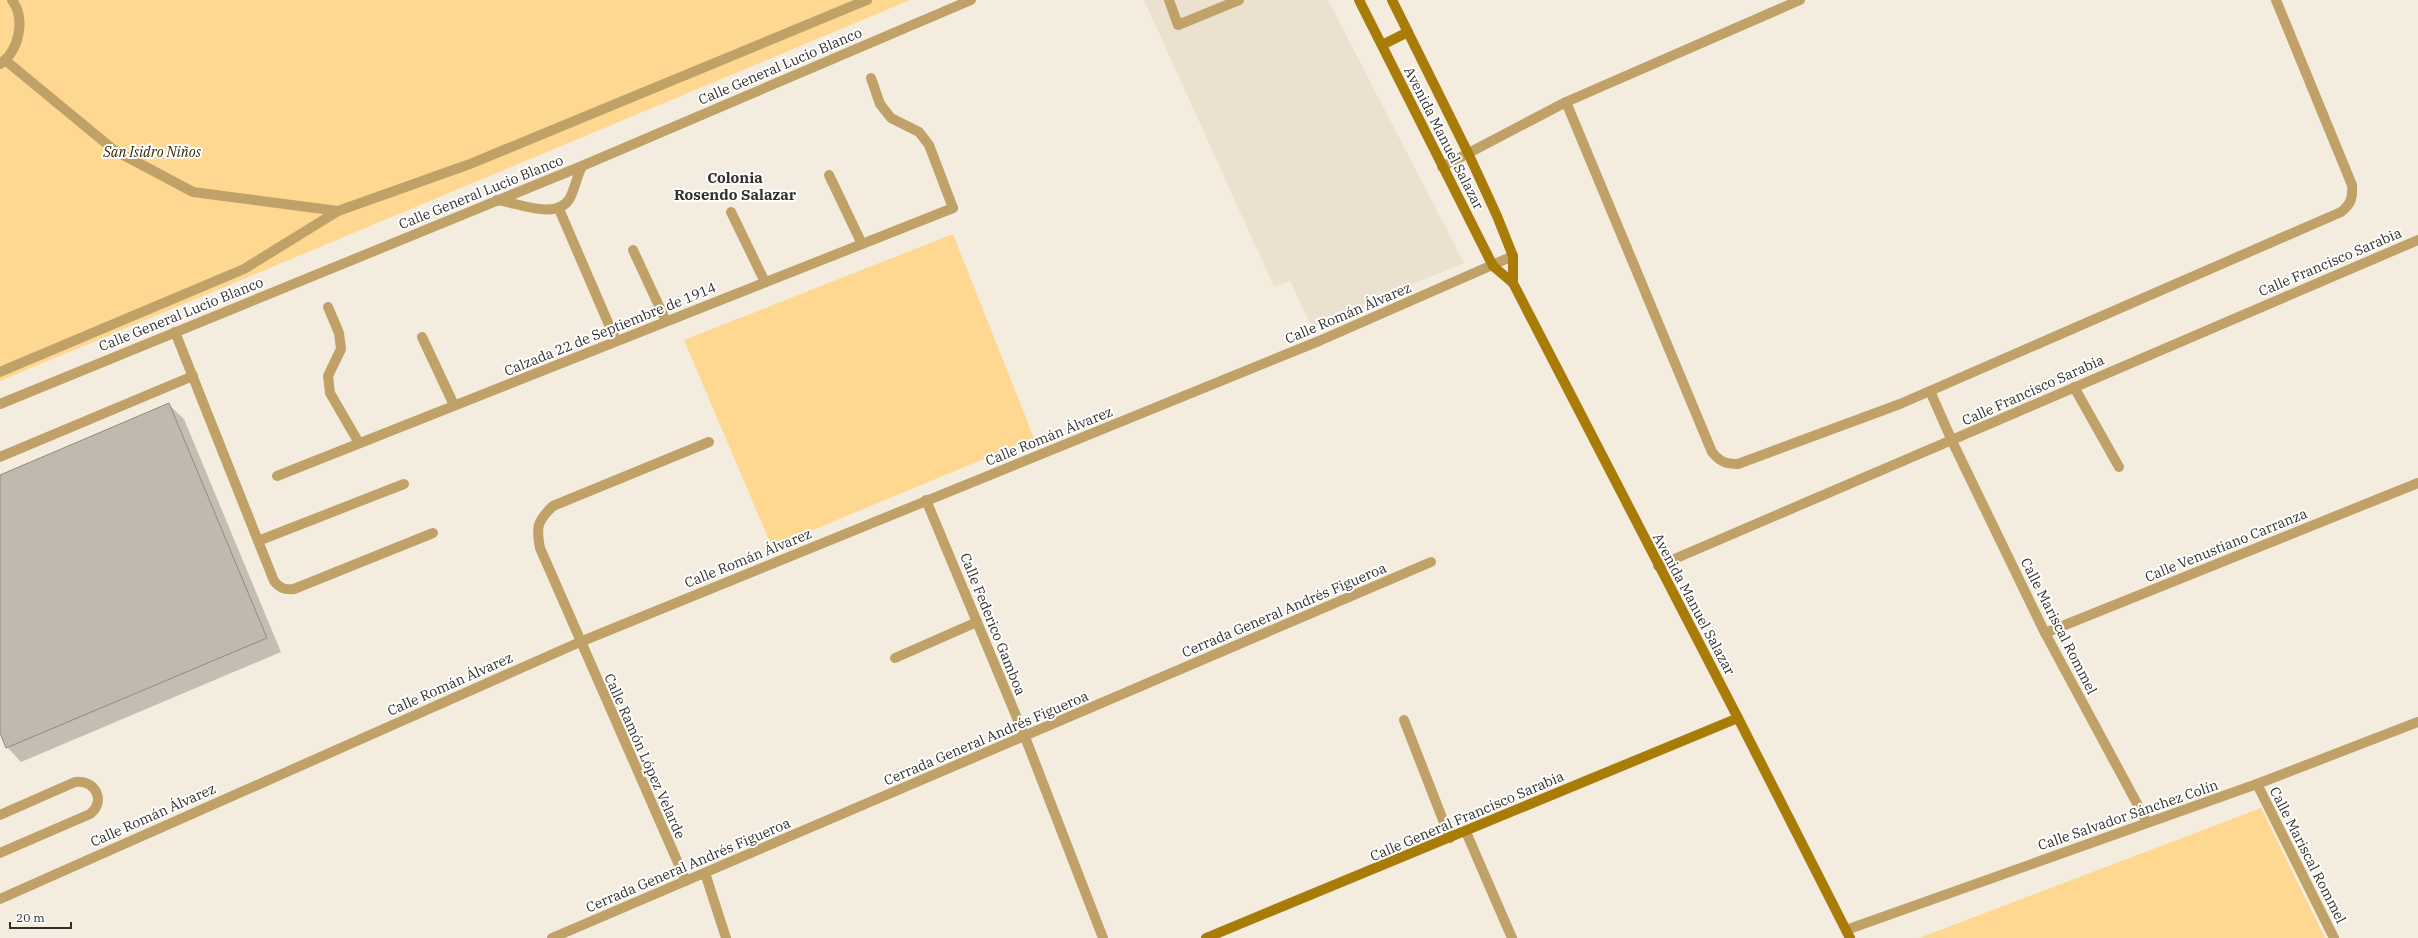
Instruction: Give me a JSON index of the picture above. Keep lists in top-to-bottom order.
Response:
{
  "streets": {
    "street": [
      "Calle General Lucio Blanco",
      "Avenida Manuel Salazar",
      "Calle Francisco Sarabia",
      "Calle Román Álvarez",
      "Calzada 22 de Septiembre de 1914",
      "Calle Venustiano Carranza",
      "Cerrada General Andrés Figueroa",
      "Calle Federico Gamboa",
      "Calle Mariscal Rommel",
      "Calle Ramón López Velarde",
      "Calle Salvador Sánchez Colín",
      "Calle General Francisco Sarabia"
    ]
  },
  "crossings": [
    ["Avenida Manuel Salazar", "Calle Francisco Sarabia"],
    ["Avenida Manuel Salazar", "Calle Román Álvarez"],
    ["Avenida Manuel Salazar", "Calle Salvador Sánchez Colín"],
    ["Avenida Manuel Salazar", "Calle General Francisco Sarabia"],
    ["Calle Francisco Sarabia", "Calle Mariscal Rommel"],
    ["Calle Román Álvarez", "Calle Federico Gamboa"],
    ["Calle Román Álvarez", "Calle Ramón López Velarde"],
    ["Calle Venustiano Carranza", "Calle Mariscal Rommel"],
    ["Cerrada General Andrés Figueroa", "Calle Federico Gamboa"],
    ["Cerrada General Andrés Figueroa", "Calle Ramón López Velarde"],
    ["Calle Mariscal Rommel", "Calle Salvador Sánchez Colín"]
  ],
  "districts": ["Colonia Rosendo Salazar"],
  "parks": ["San Isidro Niños"],
  "scale_bar": "20 m"
}
